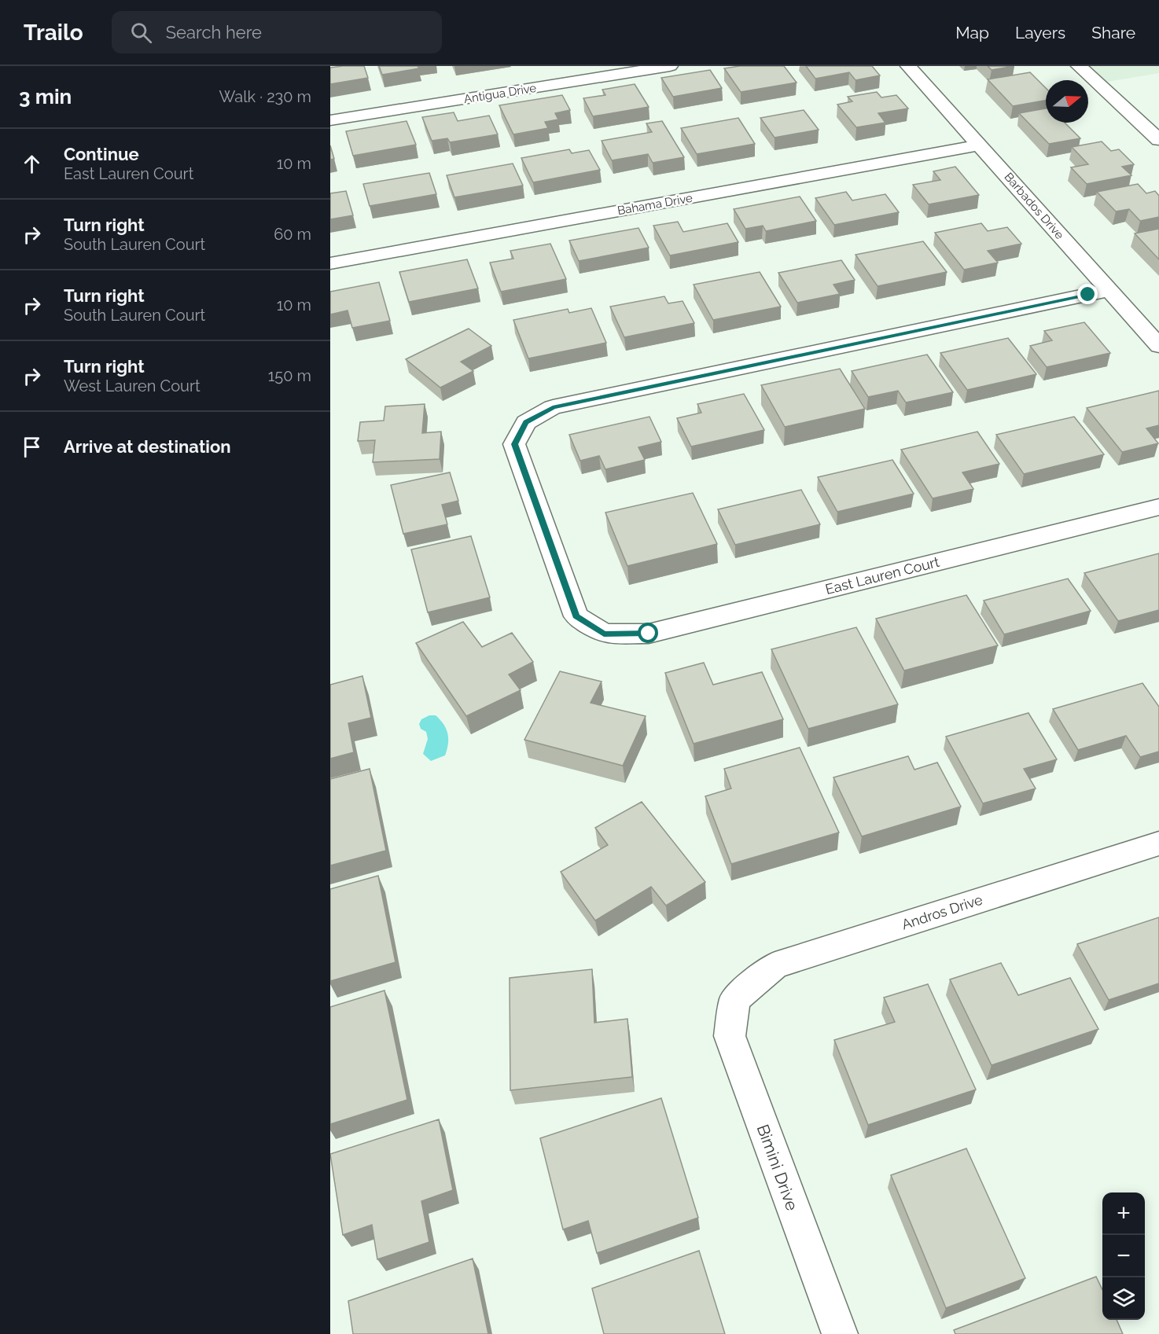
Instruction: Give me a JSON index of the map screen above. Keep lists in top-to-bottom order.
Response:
{
  "streets": {
    "street": [
      "Antigua Drive",
      "Bahama Drive",
      "Barbados Drive",
      "East Lauren Court",
      "Andros Drive",
      "Bimini Drive"
    ]
  },
  "crossings": [
    ["Bahama Drive", "Barbados Drive"],
    ["Barbados Drive", "East Lauren Court"],
    ["Andros Drive", "Bimini Drive"]
  ],
  "north": "right",
  "page": {
    "header": "Trailo",
    "search": "Search here",
    "nav": ["Map", "Layers", "Share"],
    "heading": ["3 min", "Walk · 230 m"],
    "list": [
      ["Continue", "East Lauren Court", "10 m"],
      ["Turn right", "South Lauren Court", "60 m"],
      ["Turn right", "South Lauren Court", "10 m"],
      ["Turn right", "West Lauren Court", "150 m"],
      "Arrive at destination"
    ],
    "map_buttons": ["+", "−"]
  }
}
